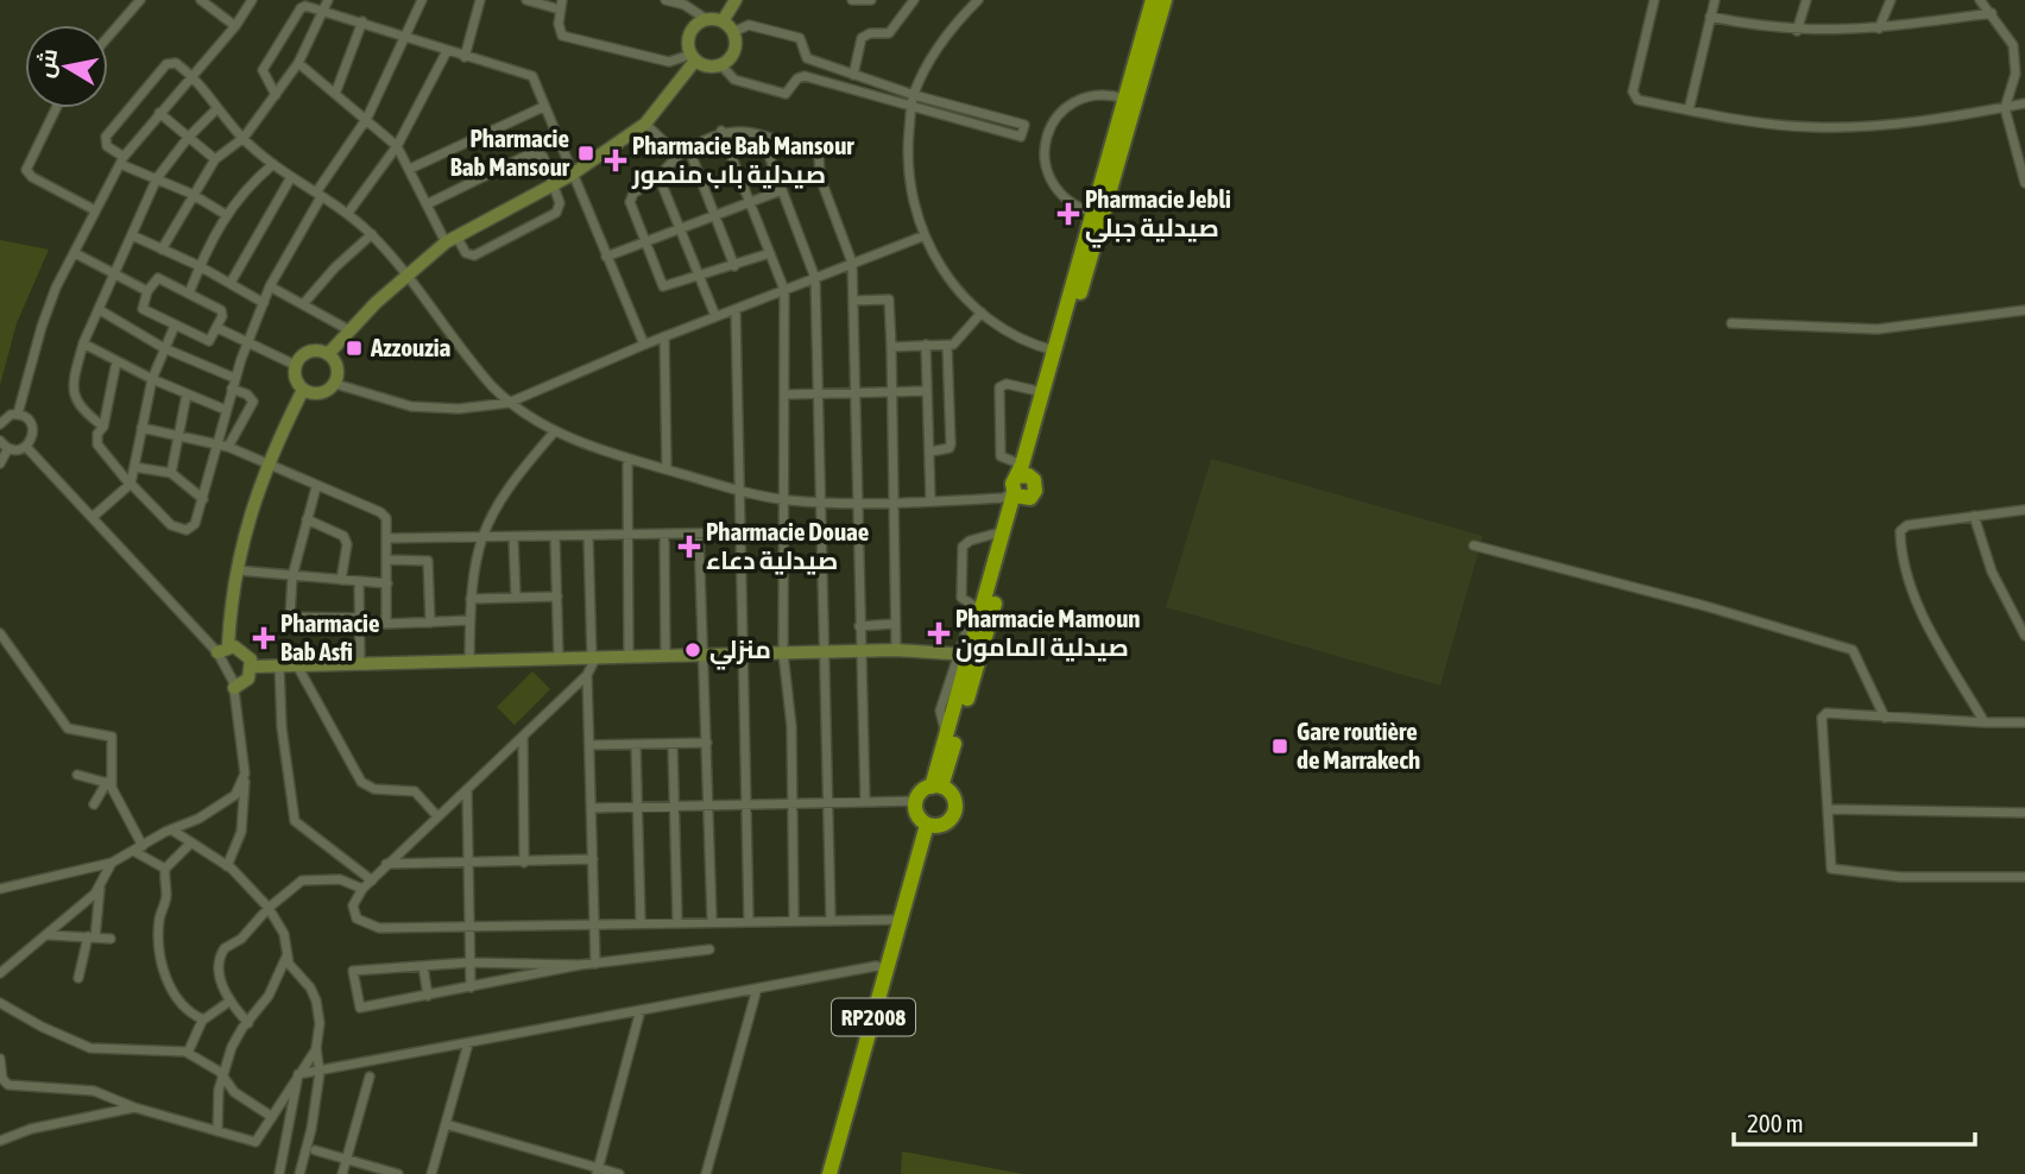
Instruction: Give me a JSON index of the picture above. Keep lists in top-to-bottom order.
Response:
{
  "streets": {
    "highway": ["RP2008"]
  },
  "places": {
    "transit": ["Pharmacie Bab Mansour", "Azzouzia", "Gare routière de Marrakech"],
    "health": [
      "Pharmacie Bab Mansour صيدلية باب منصور",
      "Pharmacie Jebli صيدلية جبلي",
      "Pharmacie Douae صيدلية دعاء",
      "Pharmacie Mamoun صيدلية المامون",
      "Pharmacie Bab Asfi"
    ],
    "other": ["منزلي"]
  },
  "scale_bar": "200 m",
  "north": "left"
}
